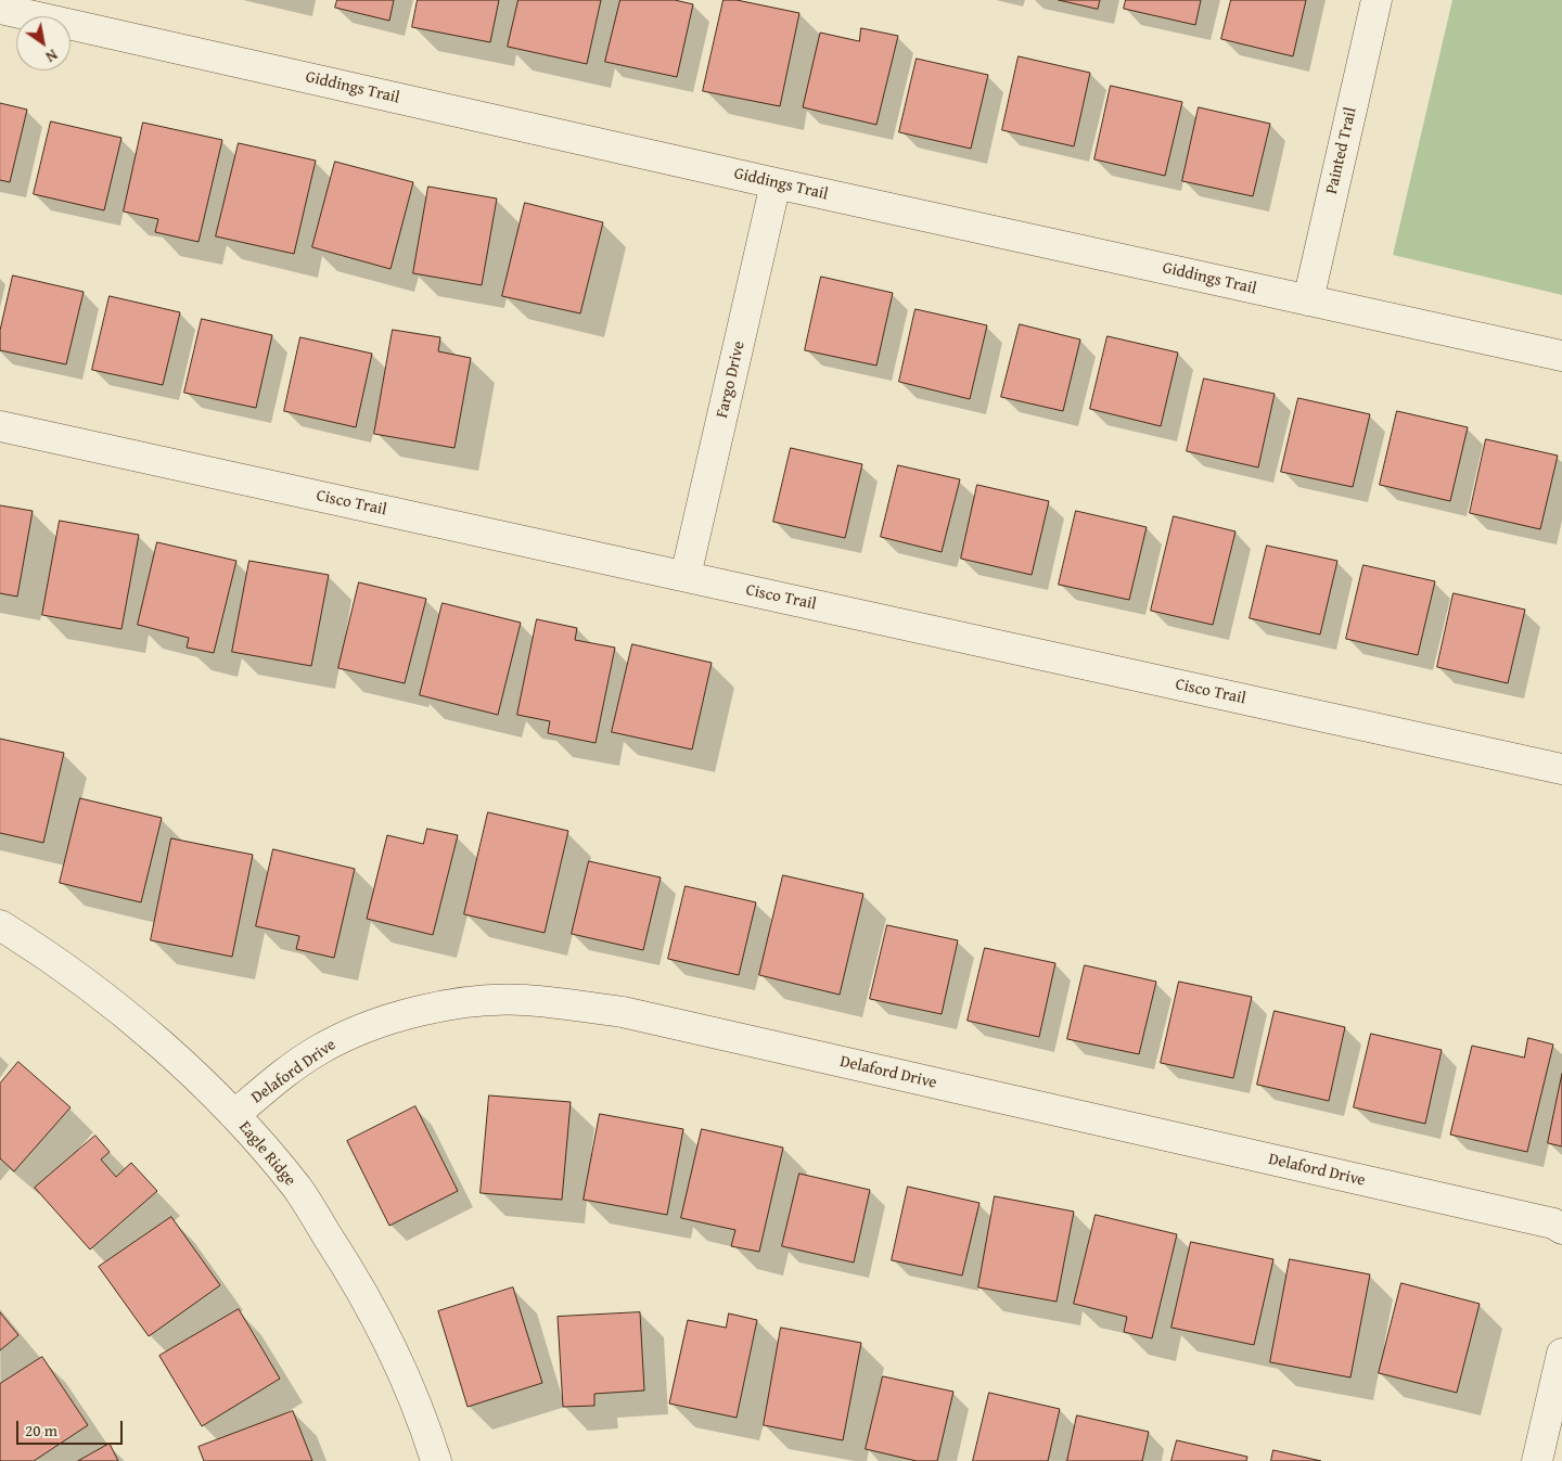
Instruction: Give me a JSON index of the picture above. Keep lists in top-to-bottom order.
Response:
{
  "streets": {
    "street": [
      "Giddings Trail",
      "Painted Trail",
      "Fargo Drive",
      "Cisco Trail",
      "Delaford Drive",
      "Eagle Ridge"
    ]
  },
  "crossings": [
    ["Giddings Trail", "Painted Trail"],
    ["Giddings Trail", "Fargo Drive"],
    ["Fargo Drive", "Cisco Trail"],
    ["Delaford Drive", "Eagle Ridge"]
  ],
  "scale_bar": "20 m",
  "north": "bottom right"
}
